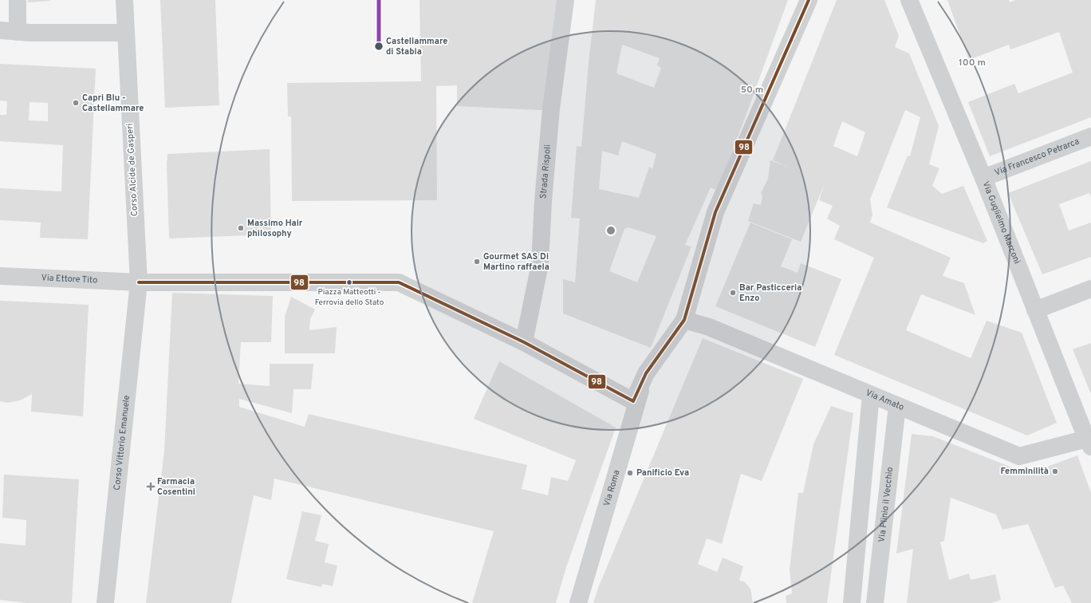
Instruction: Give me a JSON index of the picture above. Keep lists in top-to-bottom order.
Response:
{
  "streets": {
    "street": [
      "Via Francesco Petrarca",
      "Corso Alcide de Gasperi",
      "Strada Rispoli",
      "Via Guglielmo Marconi",
      "Via Ettore Tito",
      "Via Amato",
      "Corso Vittorio Emanuele",
      "Via Roma",
      "Via Plinio il Vecchio"
    ]
  },
  "crossings": [
    ["Via Francesco Petrarca", "Via Guglielmo Marconi"],
    ["Corso Alcide de Gasperi", "Via Ettore Tito"],
    ["Corso Alcide de Gasperi", "Corso Vittorio Emanuele"],
    ["Strada Rispoli", "Via Ettore Tito"],
    ["Via Guglielmo Marconi", "Via Amato"],
    ["Via Ettore Tito", "Corso Vittorio Emanuele"],
    ["Via Ettore Tito", "Via Roma"],
    ["Via Amato", "Via Roma"],
    ["Via Amato", "Via Plinio il Vecchio"]
  ],
  "places": {
    "other": [
      "Castellammare di Stabia",
      "Capri Blu - Castellammare",
      "Massimo Hair philosophy",
      "Gourmet SAS Di Martino raffaela",
      "Piazza Matteotti - Ferrovia dello Stato",
      "Bar Pasticceria Enzo",
      "Femminilità",
      "Panificio Eva"
    ],
    "health": ["Farmacia Cosentini"]
  },
  "lines": ["transit line 98"],
  "rings": ["100 m", "50 m"]
}
